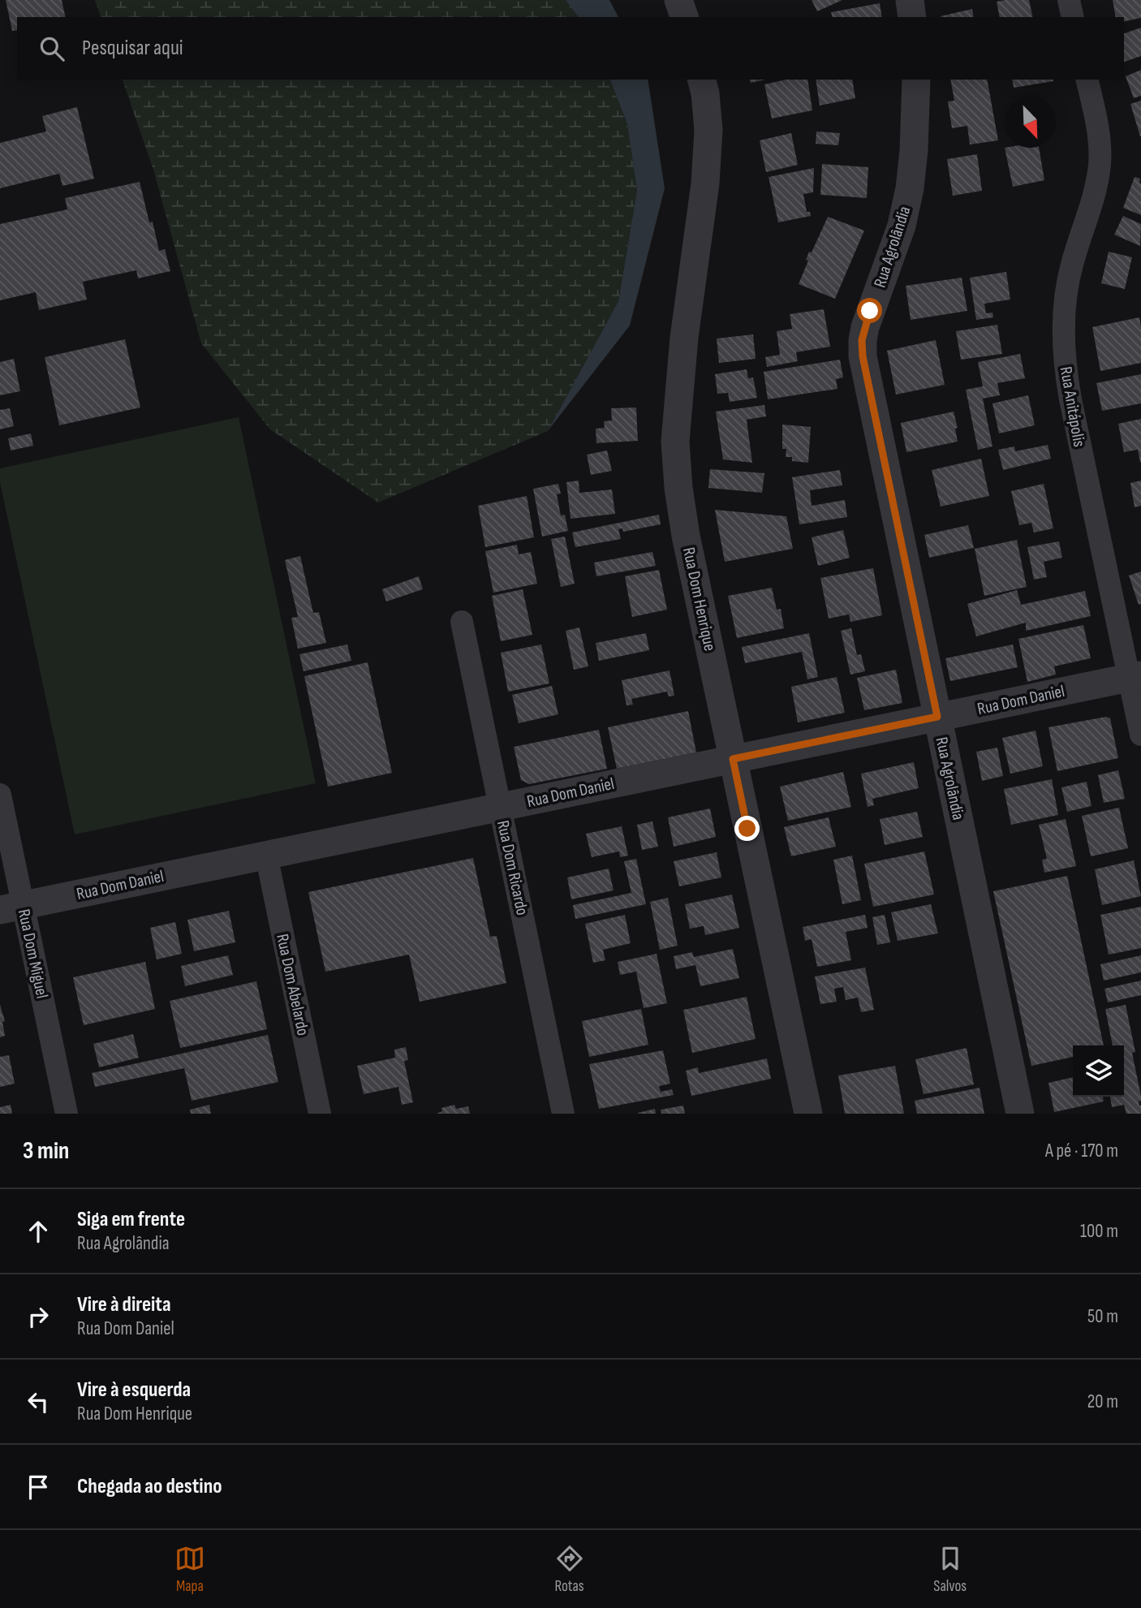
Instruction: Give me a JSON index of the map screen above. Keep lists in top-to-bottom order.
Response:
{
  "streets": {
    "street": [
      "Rua Agrolândia",
      "Rua Anitápolis",
      "Rua Dom Henrique",
      "Rua Dom Daniel",
      "Rua Dom Ricardo",
      "Rua Dom Miguel",
      "Rua Dom Abelardo"
    ]
  },
  "crossings": [
    ["Rua Agrolândia", "Rua Dom Daniel"],
    ["Rua Anitápolis", "Rua Dom Daniel"],
    ["Rua Dom Henrique", "Rua Dom Daniel"],
    ["Rua Dom Daniel", "Rua Dom Ricardo"],
    ["Rua Dom Daniel", "Rua Dom Miguel"],
    ["Rua Dom Daniel", "Rua Dom Abelardo"]
  ],
  "north": "bottom right",
  "page": {
    "search": "Pesquisar aqui",
    "heading": ["3 min", "A pé · 170 m"],
    "list": [
      ["Siga em frente", "Rua Agrolândia", "100 m"],
      ["Vire à direita", "Rua Dom Daniel", "50 m"],
      ["Vire à esquerda", "Rua Dom Henrique", "20 m"],
      "Chegada ao destino"
    ],
    "nav": ["Mapa", "Rotas", "Salvos"]
  }
}
